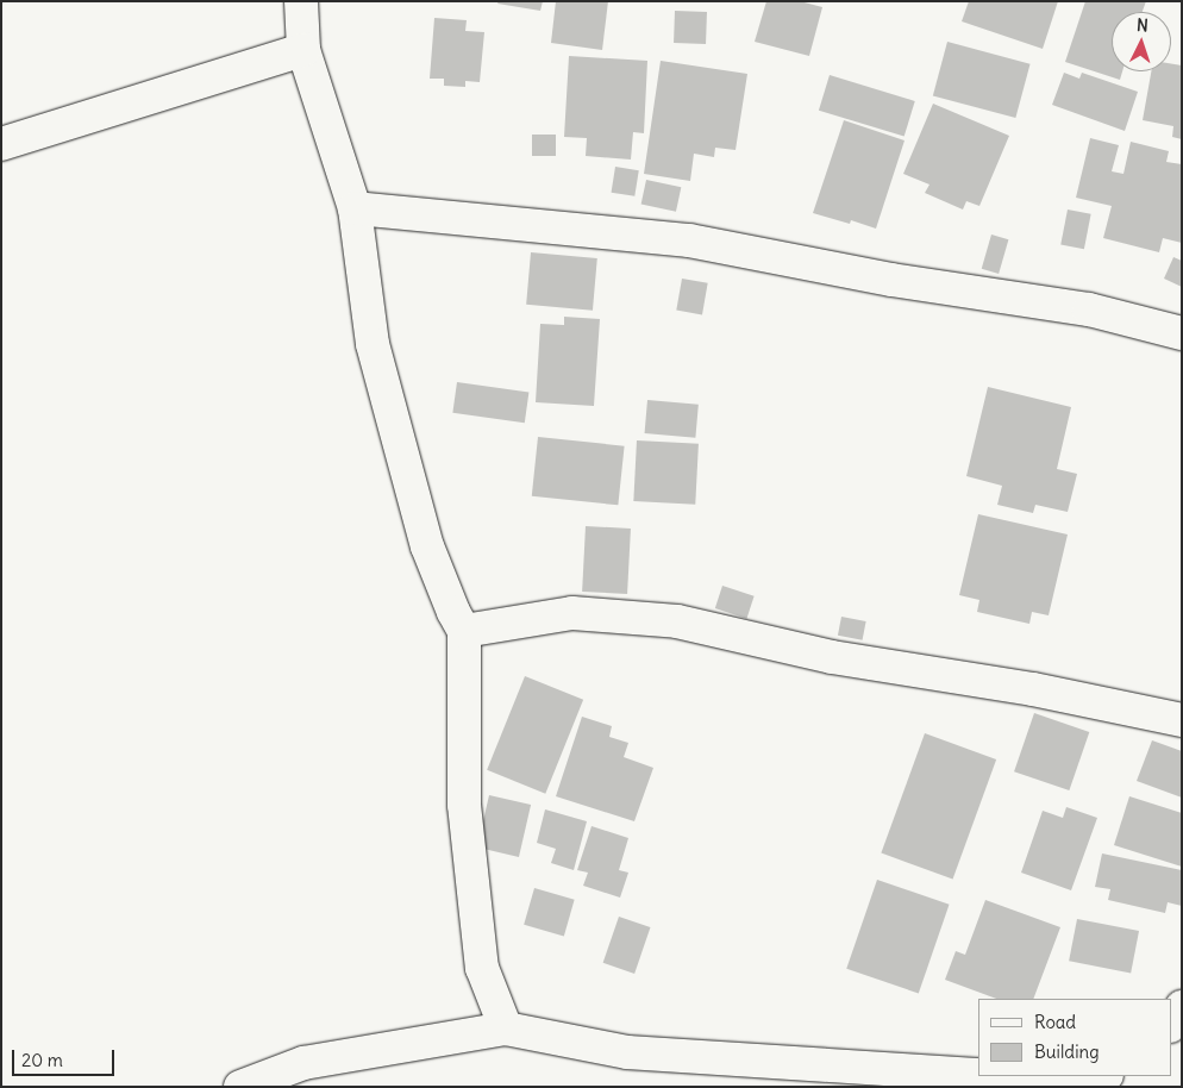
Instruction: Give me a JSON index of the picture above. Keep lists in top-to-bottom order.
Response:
{
  "legend": ["Road", "Building"],
  "scale_bar": "20 m",
  "north": "top"
}
